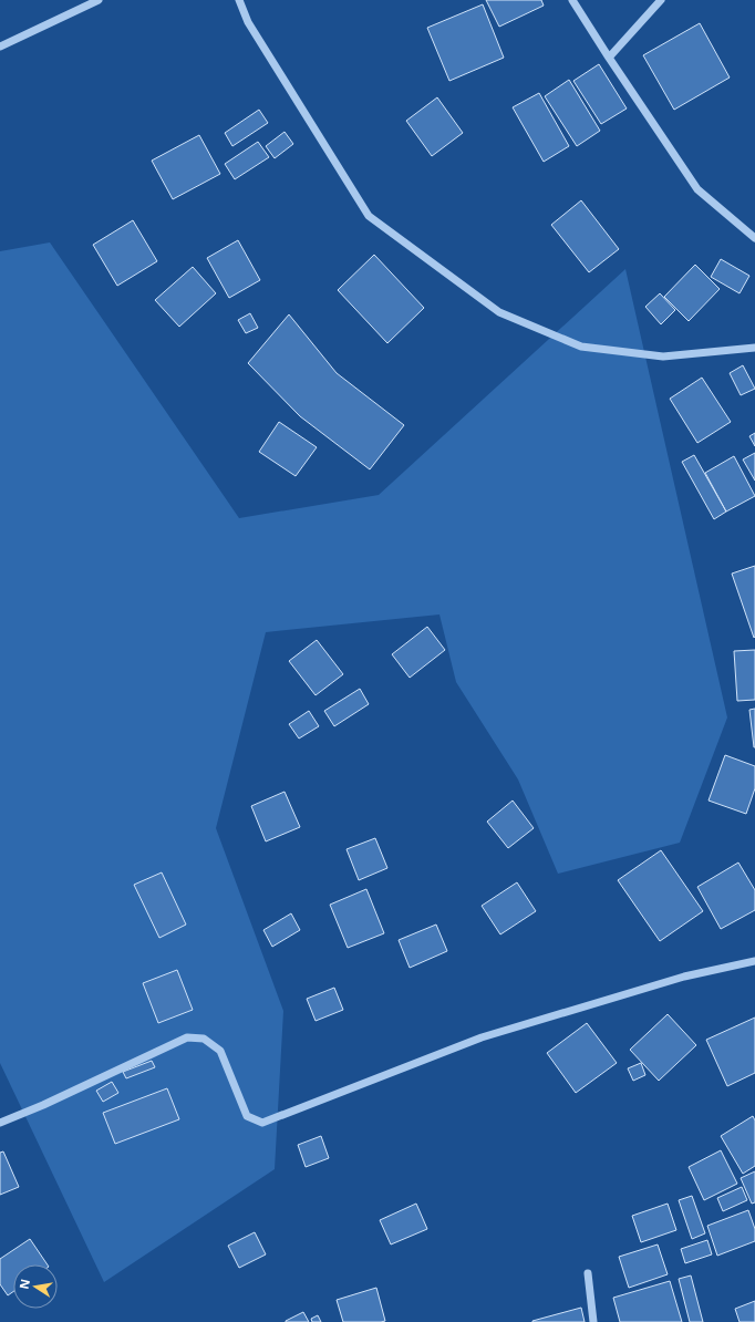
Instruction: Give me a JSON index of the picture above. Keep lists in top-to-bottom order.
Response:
{
  "north": "left"
}
